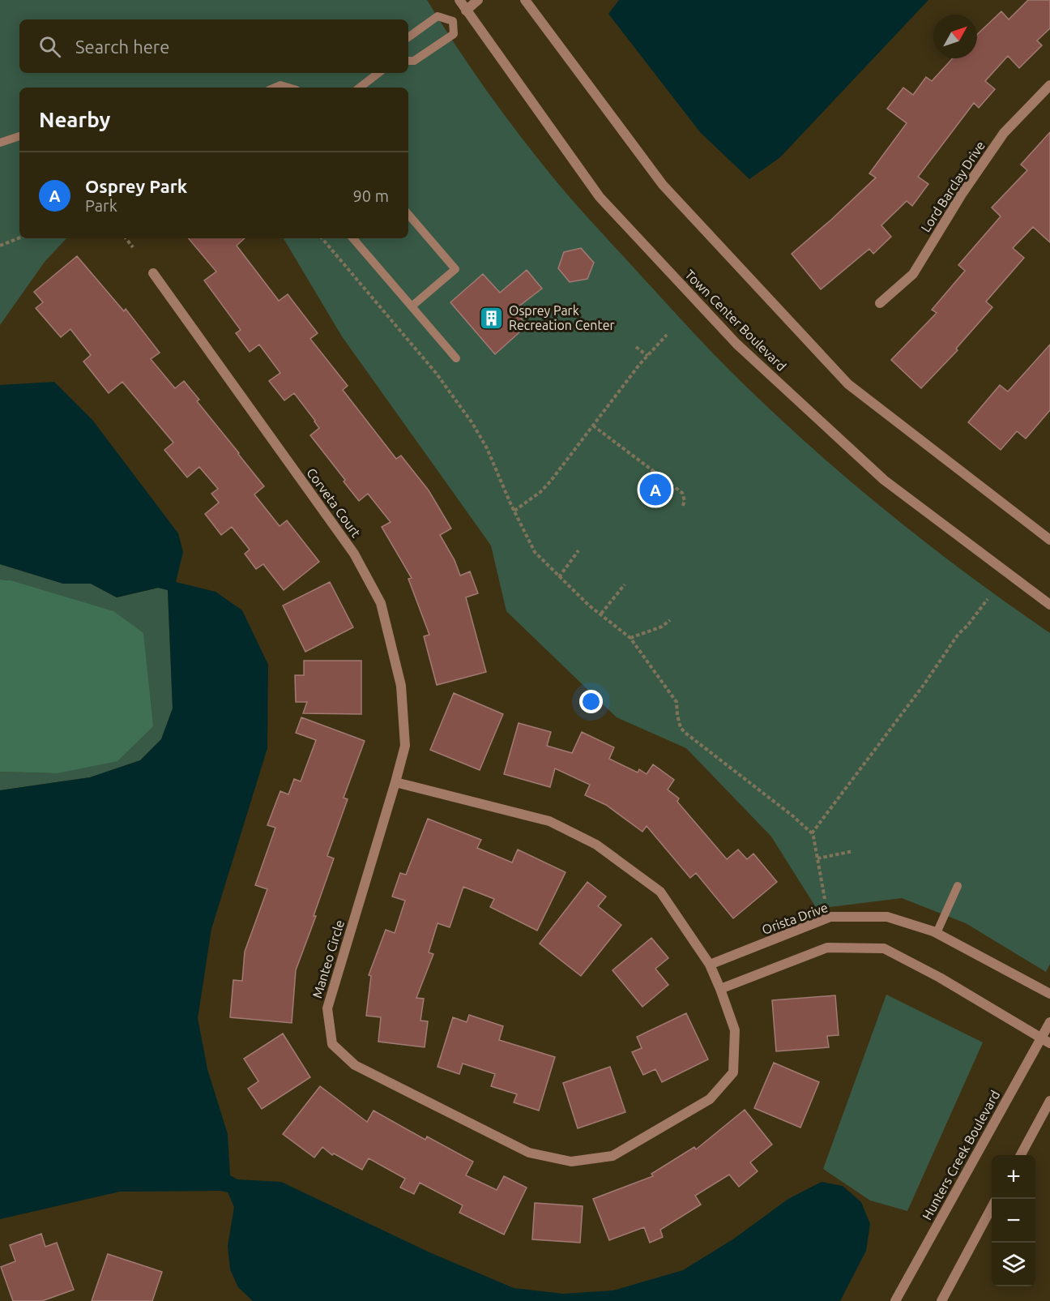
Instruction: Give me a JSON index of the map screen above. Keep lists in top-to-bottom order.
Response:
{
  "streets": {
    "street": [
      "Lord Barclay Drive",
      "Town Center Boulevard",
      "Corveta Court",
      "Orista Drive",
      "Manteo Circle",
      "Hunters Creek Boulevard"
    ]
  },
  "crossings": [
    ["Corveta Court", "Manteo Circle"],
    ["Orista Drive", "Manteo Circle"]
  ],
  "places": {
    "building": ["Osprey Park Recreation Center"]
  },
  "north": "top right",
  "page": {
    "search": "Search here",
    "heading": "Nearby",
    "list": [
      {
        "mark": "A",
        "name": "Osprey Park",
        "note": "Park",
        "value": "90 m"
      }
    ],
    "pins": "A",
    "map_buttons": ["+", "−"]
  }
}
